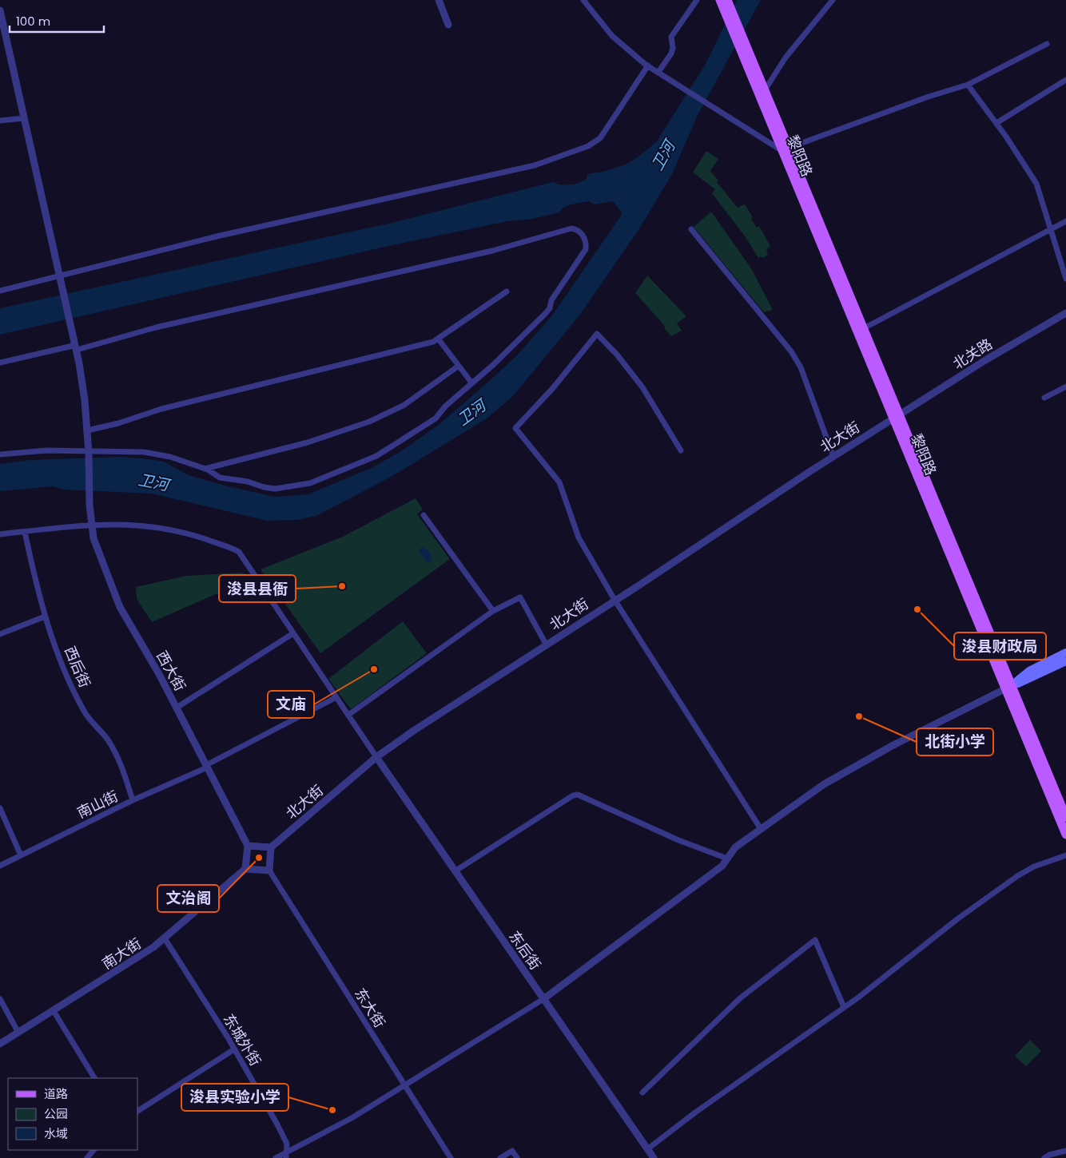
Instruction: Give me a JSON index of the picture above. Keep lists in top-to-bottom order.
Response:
{
  "streets": {
    "main road": ["黎阳路"],
    "street": [
      "北关路",
      "北大街",
      "西后街",
      "西大街",
      "南山街",
      "东后街",
      "南大街",
      "东大街",
      "东城外街"
    ]
  },
  "crossings": [
    ["黎阳路", "北关路"],
    ["黎阳路", "北大街"],
    ["北关路", "北大街"],
    ["北大街", "东后街"],
    ["西后街", "南山街"],
    ["西大街", "南山街"],
    ["南大街", "东城外街"]
  ],
  "water": ["卫河"],
  "places": [
    "浚县县衙",
    "浚县财政局",
    "文庙",
    "北街小学",
    "文治阁",
    "浚县实验小学"
  ],
  "legend": ["道路", "公园", "水域"],
  "scale_bar": "100 m"
}
